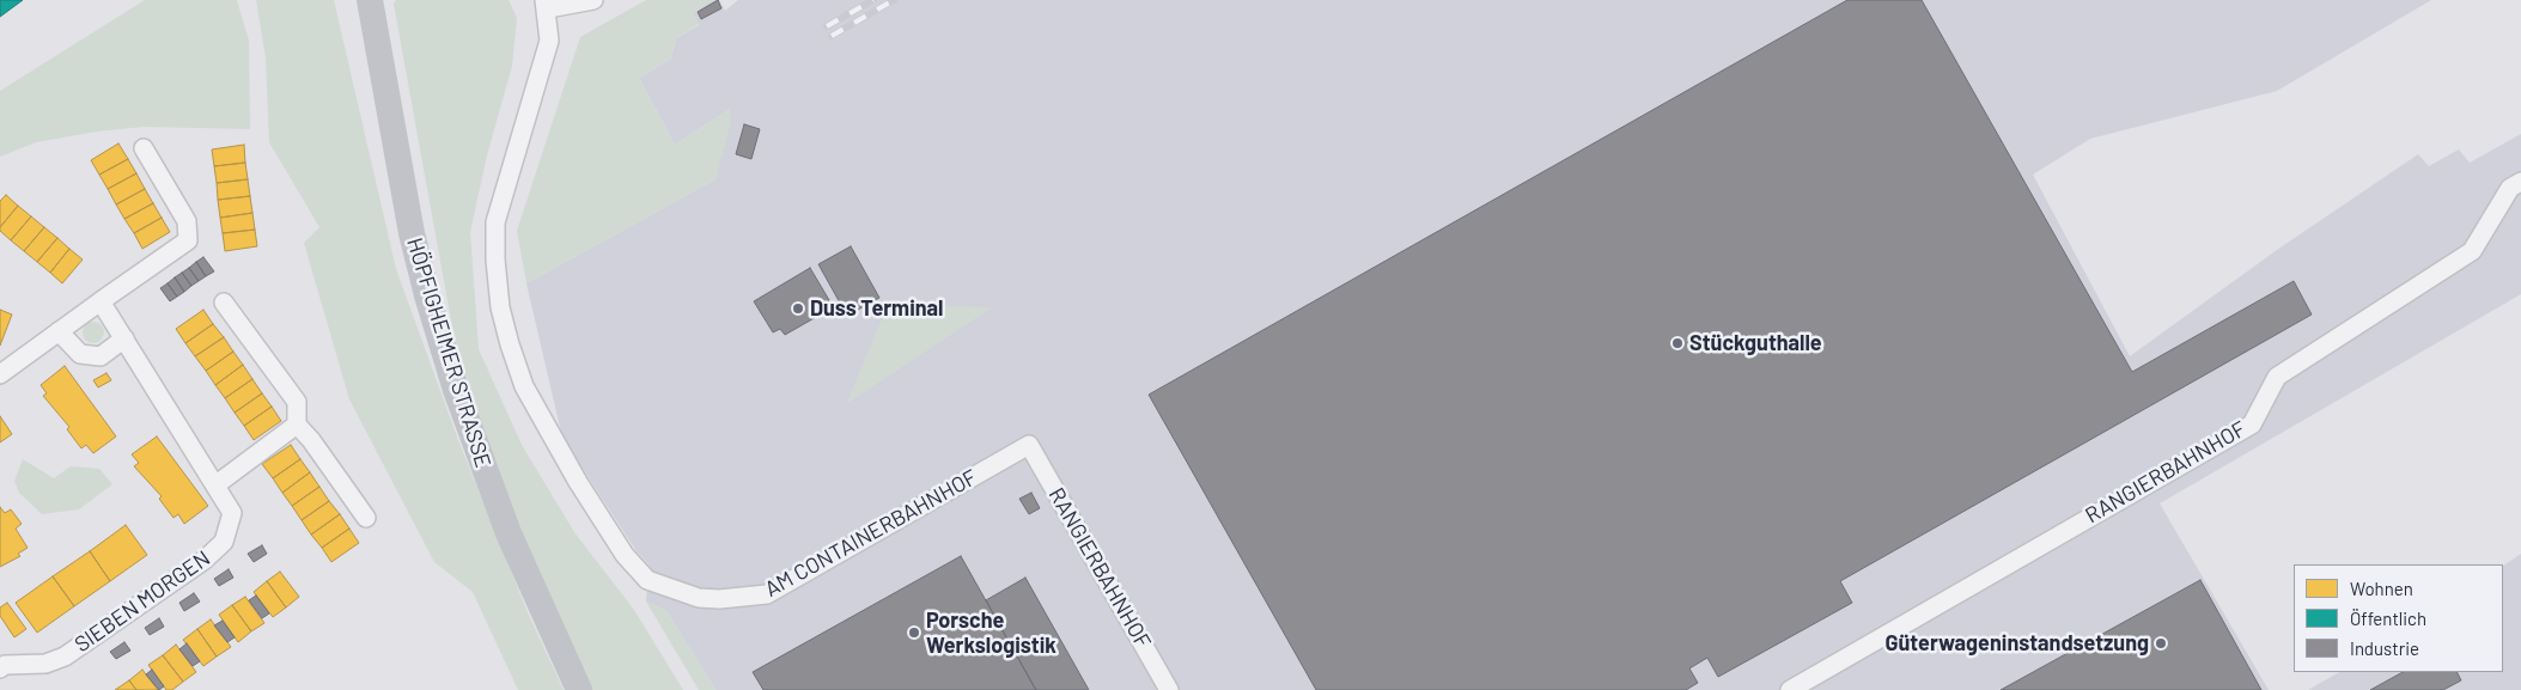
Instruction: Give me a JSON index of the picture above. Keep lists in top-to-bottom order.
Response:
{
  "streets": {
    "main road": ["HÖPFIGHEIMER STRASSE"],
    "street": ["RANGIERBAHNHOF", "AM CONTAINERBAHNHOF", "SIEBEN MORGEN"]
  },
  "crossings": [
    ["RANGIERBAHNHOF", "AM CONTAINERBAHNHOF"]
  ],
  "places": [
    "Duss Terminal",
    "Stückguthalle",
    "Porsche Werkslogistik",
    "Güterwageninstandsetzung"
  ],
  "legend": ["Wohnen", "Öffentlich", "Industrie"]
}
